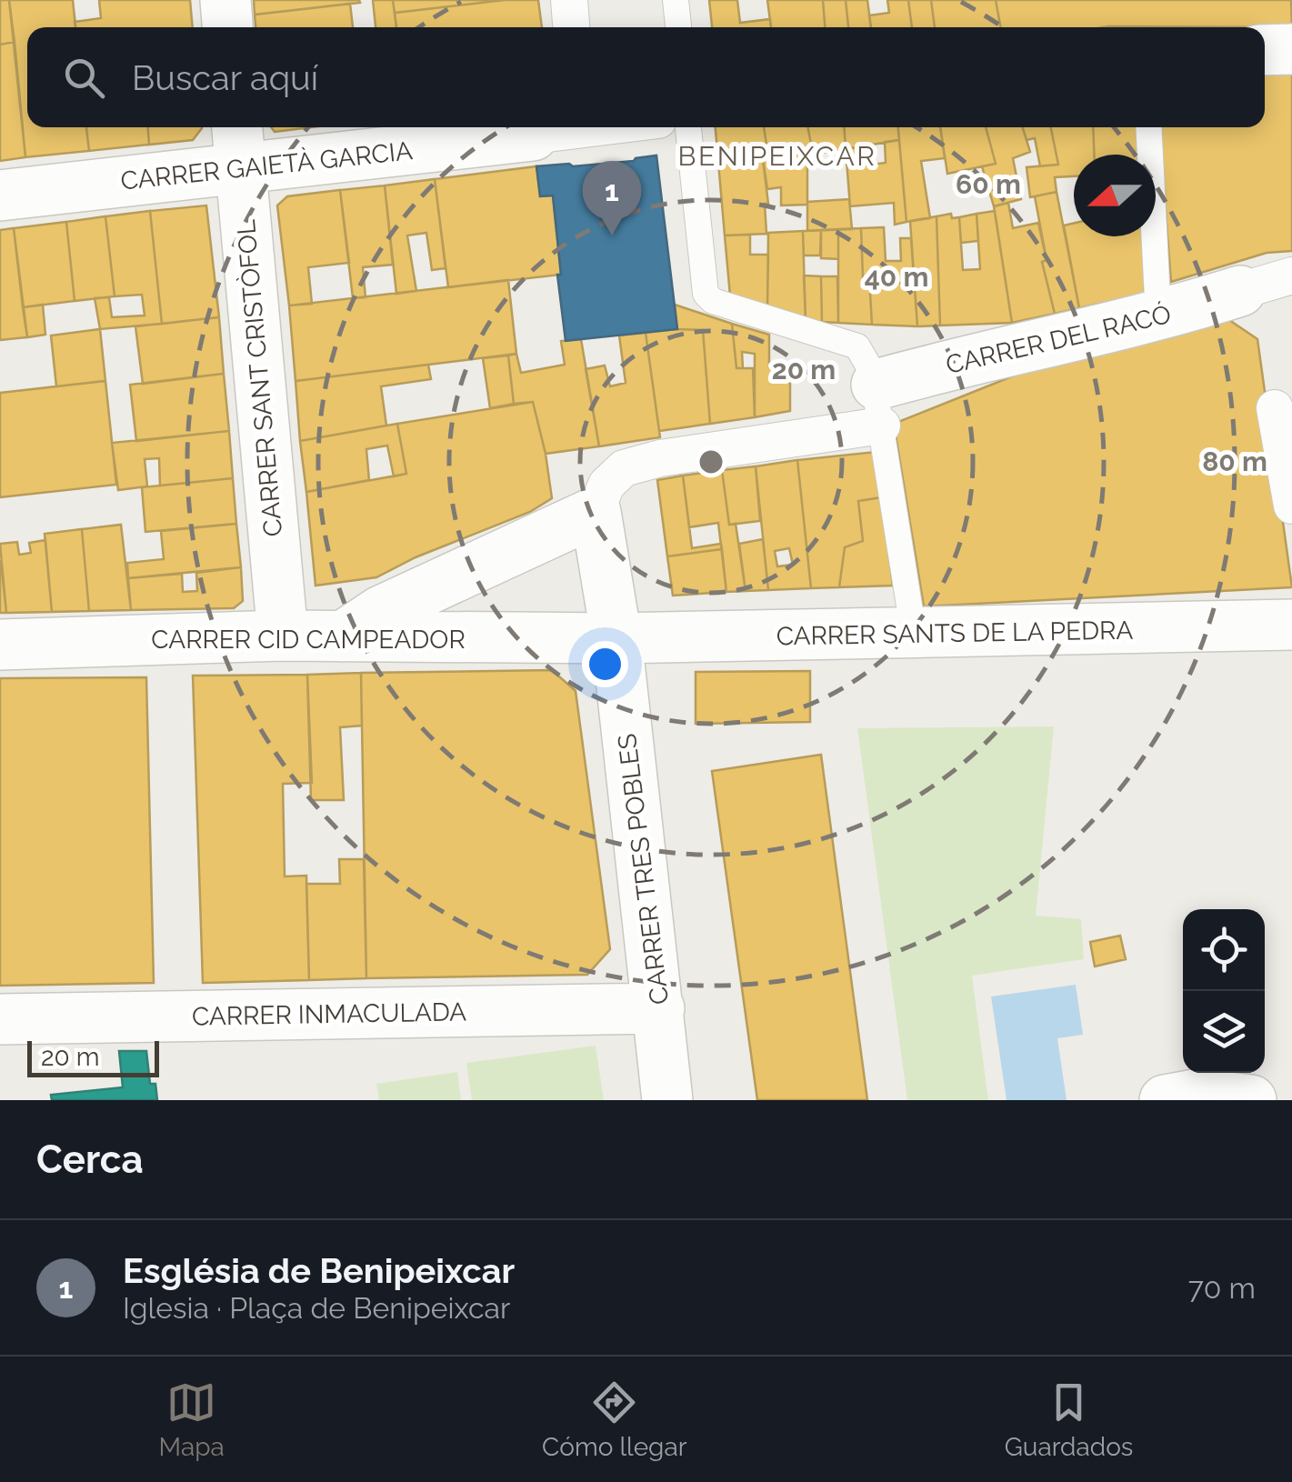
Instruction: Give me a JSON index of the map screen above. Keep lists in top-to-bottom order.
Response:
{
  "streets": {
    "street": [
      "CARRER GAIETÀ GARCIA",
      "CARRER DEL RACÓ",
      "CARRER SANT CRISTÒFOL",
      "CARRER SANTS DE LA PEDRA",
      "CARRER CID CAMPEADOR",
      "CARRER TRES POBLES",
      "CARRER INMACULADA"
    ]
  },
  "crossings": [
    ["CARRER GAIETÀ GARCIA", "CARRER SANT CRISTÒFOL"],
    ["CARRER SANT CRISTÒFOL", "CARRER CID CAMPEADOR"],
    ["CARRER SANTS DE LA PEDRA", "CARRER CID CAMPEADOR"],
    ["CARRER SANTS DE LA PEDRA", "CARRER TRES POBLES"],
    ["CARRER CID CAMPEADOR", "CARRER TRES POBLES"],
    ["CARRER TRES POBLES", "CARRER INMACULADA"]
  ],
  "districts": ["BENIPEIXCAR"],
  "scale_bar": "20 m",
  "north": "left",
  "page": {
    "search": "Buscar aquí",
    "pins": "1",
    "scale": "20 m",
    "heading": "Cerca",
    "list": [
      {
        "mark": "1",
        "name": "Església de Benipeixcar",
        "note": "Iglesia · Plaça de Benipeixcar",
        "value": "70 m"
      }
    ],
    "nav": ["Mapa", "Cómo llegar", "Guardados"]
  },
  "rings": [
    "60 m",
    "40 m",
    "20 m",
    "80 m"
  ]
}
